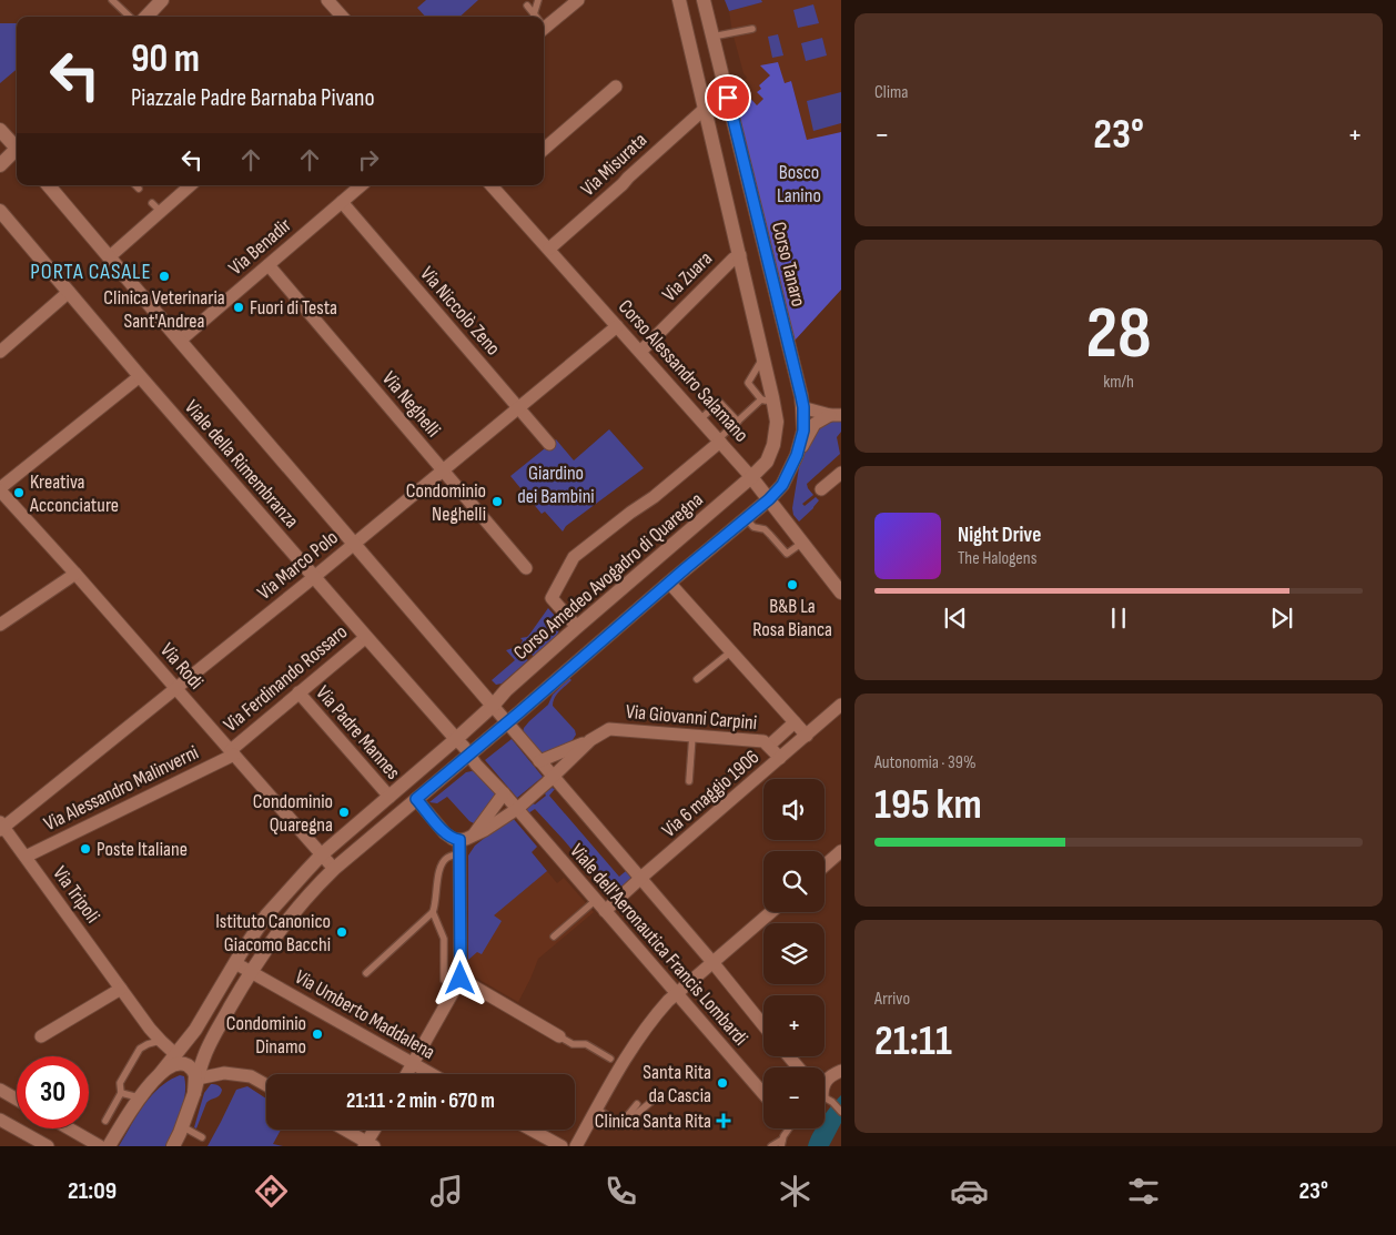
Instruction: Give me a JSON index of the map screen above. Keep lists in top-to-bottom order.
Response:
{
  "streets": {
    "main road": [
      "Corso Tanaro",
      "Corso Alessandro Salamano",
      "Viale della Rimembranza",
      "Corso Amedeo Avogadro di Quaregna"
    ],
    "street": [
      "Via Misurata",
      "Via Benadir",
      "Via Zuara",
      "Via Niccolò Zeno",
      "Via Neghelli",
      "Via Marco Polo",
      "Via Rodi",
      "Via Ferdinando Rossaro",
      "Via Giovanni Carpini",
      "Via Padre Mannes",
      "Via Alessandro Malinverni",
      "Via 6 maggio 1906",
      "Via Tripoli",
      "Viale dell'Aeronautica Francis Lombardi",
      "Via Umberto Maddalena"
    ]
  },
  "crossings": [
    ["Via Misurata", "Corso Alessandro Salamano"],
    ["Via Benadir", "Via Niccolò Zeno"],
    ["Via Benadir", "Via Neghelli"],
    ["Via Benadir", "Viale della Rimembranza"],
    ["Corso Tanaro", "Corso Alessandro Salamano"],
    ["Via Zuara", "Corso Alessandro Salamano"],
    ["Via Niccolò Zeno", "Via Marco Polo"],
    ["Corso Alessandro Salamano", "Via Marco Polo"],
    ["Corso Alessandro Salamano", "Corso Amedeo Avogadro di Quaregna"],
    ["Via Neghelli", "Via Marco Polo"],
    ["Viale della Rimembranza", "Via Marco Polo"],
    ["Viale della Rimembranza", "Corso Amedeo Avogadro di Quaregna"],
    ["Viale della Rimembranza", "Via Ferdinando Rossaro"],
    ["Viale della Rimembranza", "Viale dell'Aeronautica Francis Lombardi"],
    ["Via Marco Polo", "Via Rodi"],
    ["Via Marco Polo", "Via Tripoli"],
    ["Corso Amedeo Avogadro di Quaregna", "Via Padre Mannes"],
    ["Corso Amedeo Avogadro di Quaregna", "Viale dell'Aeronautica Francis Lombardi"],
    ["Via Rodi", "Via Ferdinando Rossaro"],
    ["Via Rodi", "Via Alessandro Malinverni"],
    ["Via Ferdinando Rossaro", "Via Padre Mannes"],
    ["Via Ferdinando Rossaro", "Via Alessandro Malinverni"],
    ["Via Giovanni Carpini", "Via 6 maggio 1906"],
    ["Via Alessandro Malinverni", "Via Tripoli"],
    ["Via 6 maggio 1906", "Viale dell'Aeronautica Francis Lombardi"]
  ],
  "districts": ["PORTA CASALE"],
  "parks": ["Bosco Lanino", "Giardino dei Bambini"],
  "places": {
    "other": [
      "Clinica Veterinaria Sant'Andrea",
      "Fuori di Testa",
      "Kreativa Acconciature",
      "Condominio Neghelli",
      "B&B La Rosa Bianca",
      "Condominio Quaregna",
      "Poste Italiane",
      "Istituto Canonico Giacomo Bacchi",
      "Condominio Dinamo",
      "Santa Rita da Cascia"
    ],
    "health": ["Clinica Santa Rita"]
  },
  "page": {
    "tile": [
      "Clima",
      ["28", "km/h"],
      ["Autonomia · 39%", "195 km"],
      ["Arrivo", "21:11"]
    ],
    "turn": ["90 m", "Piazzale Padre Barnaba Pivano"],
    "heat": ["−", "23°", "+"],
    "song": ["Night Drive", "The Halogens"],
    "map_buttons": ["+", "−"],
    "limit": "30",
    "trip": "21:11 · 2 min · 670 m",
    "tabs": ["21:09", "23°"]
  }
}
